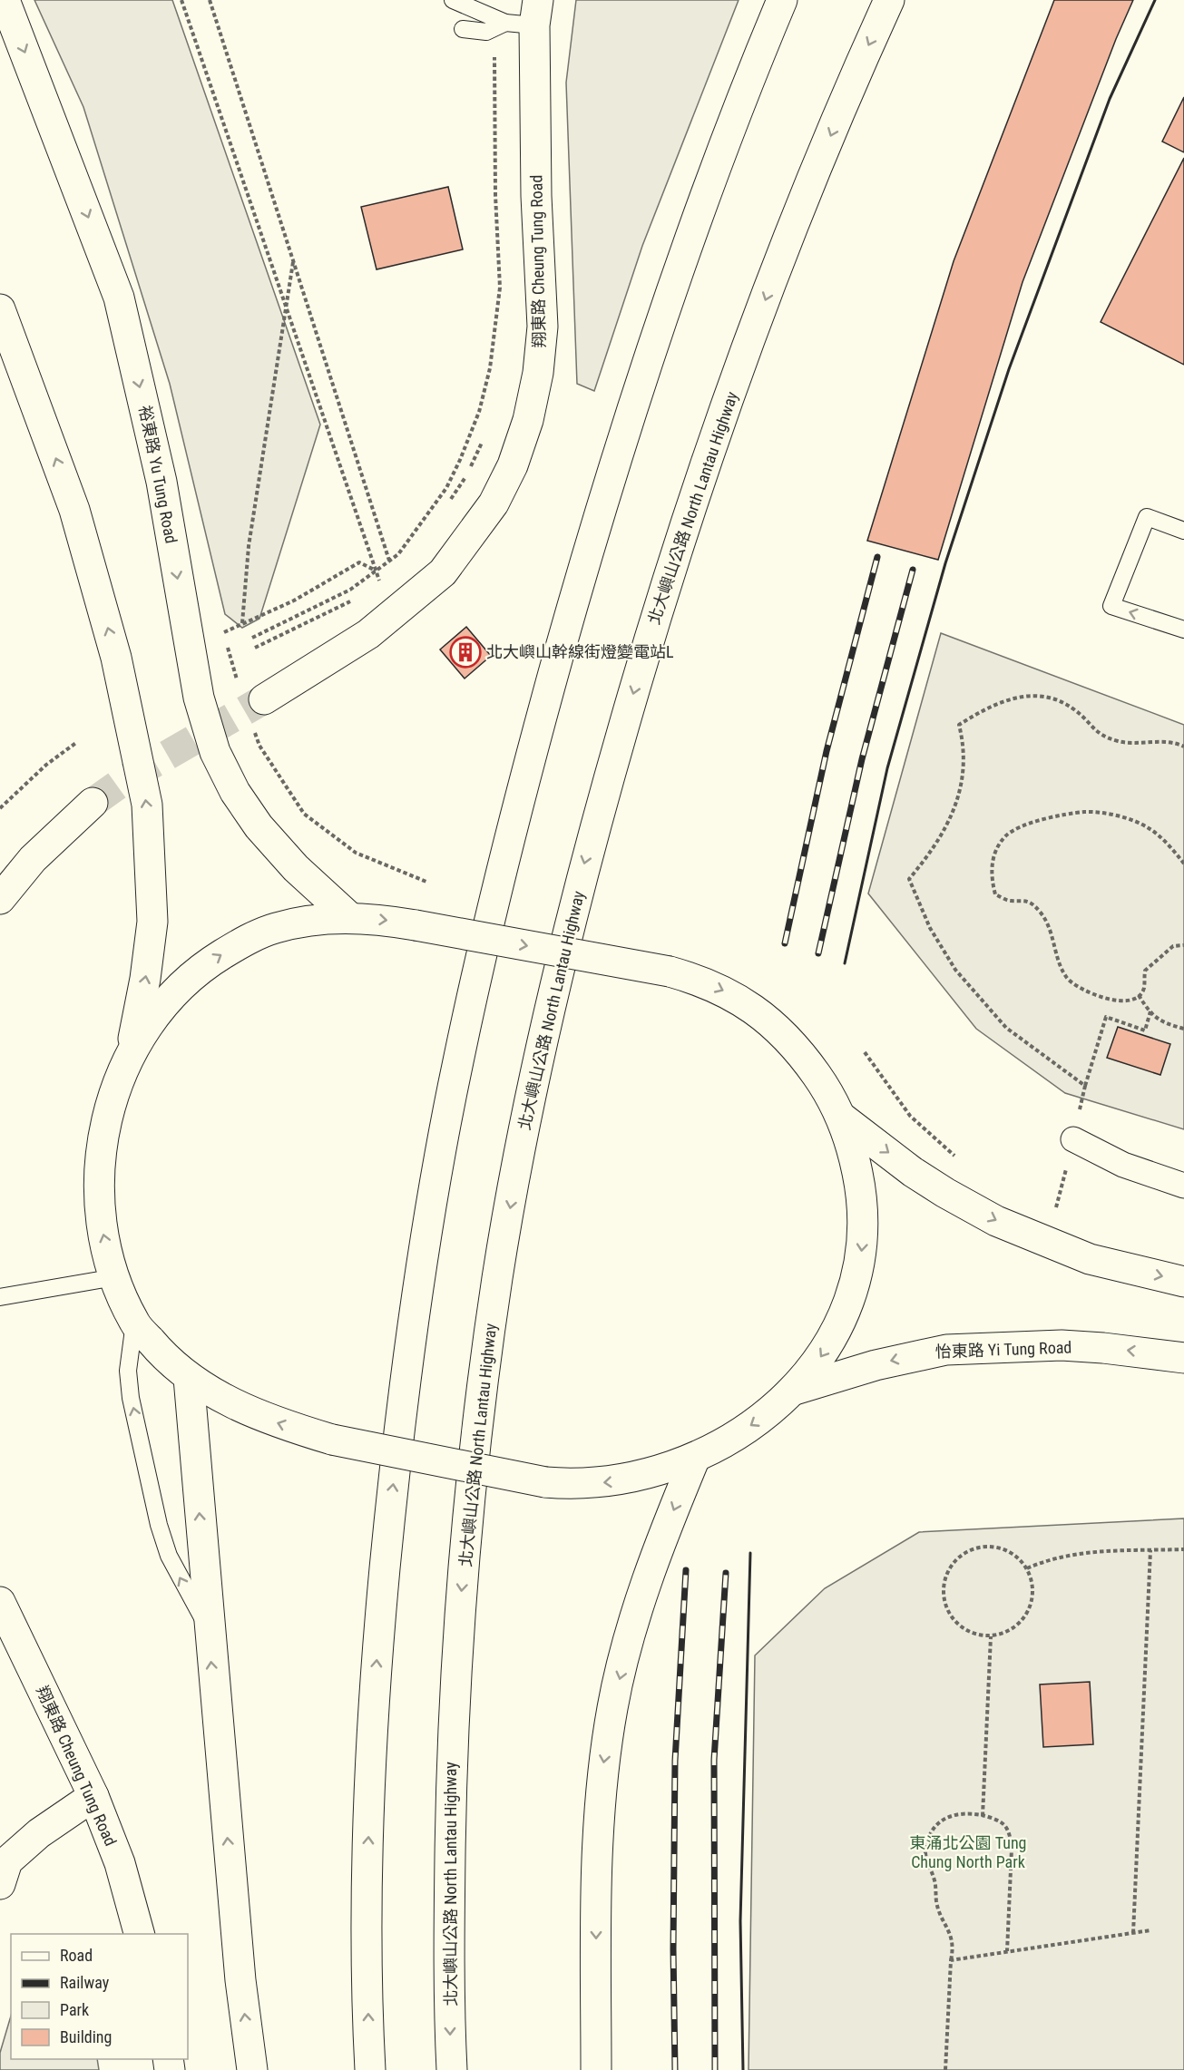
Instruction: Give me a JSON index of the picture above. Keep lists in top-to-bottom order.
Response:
{
  "streets": {
    "main road": [
      "翔東路 Cheung Tung Road",
      "裕東路 Yu Tung Road",
      "北大嶼山公路 North Lantau Highway",
      "怡東路 Yi Tung Road"
    ]
  },
  "one_way": ["怡東路 Yi Tung Road"],
  "parks": ["東涌北公園 Tung Chung North Park"],
  "places": {
    "building": ["北大嶼山幹線街燈變電站L"]
  },
  "legend": [
    "Road",
    "Railway",
    "Park",
    "Building"
  ]
}
